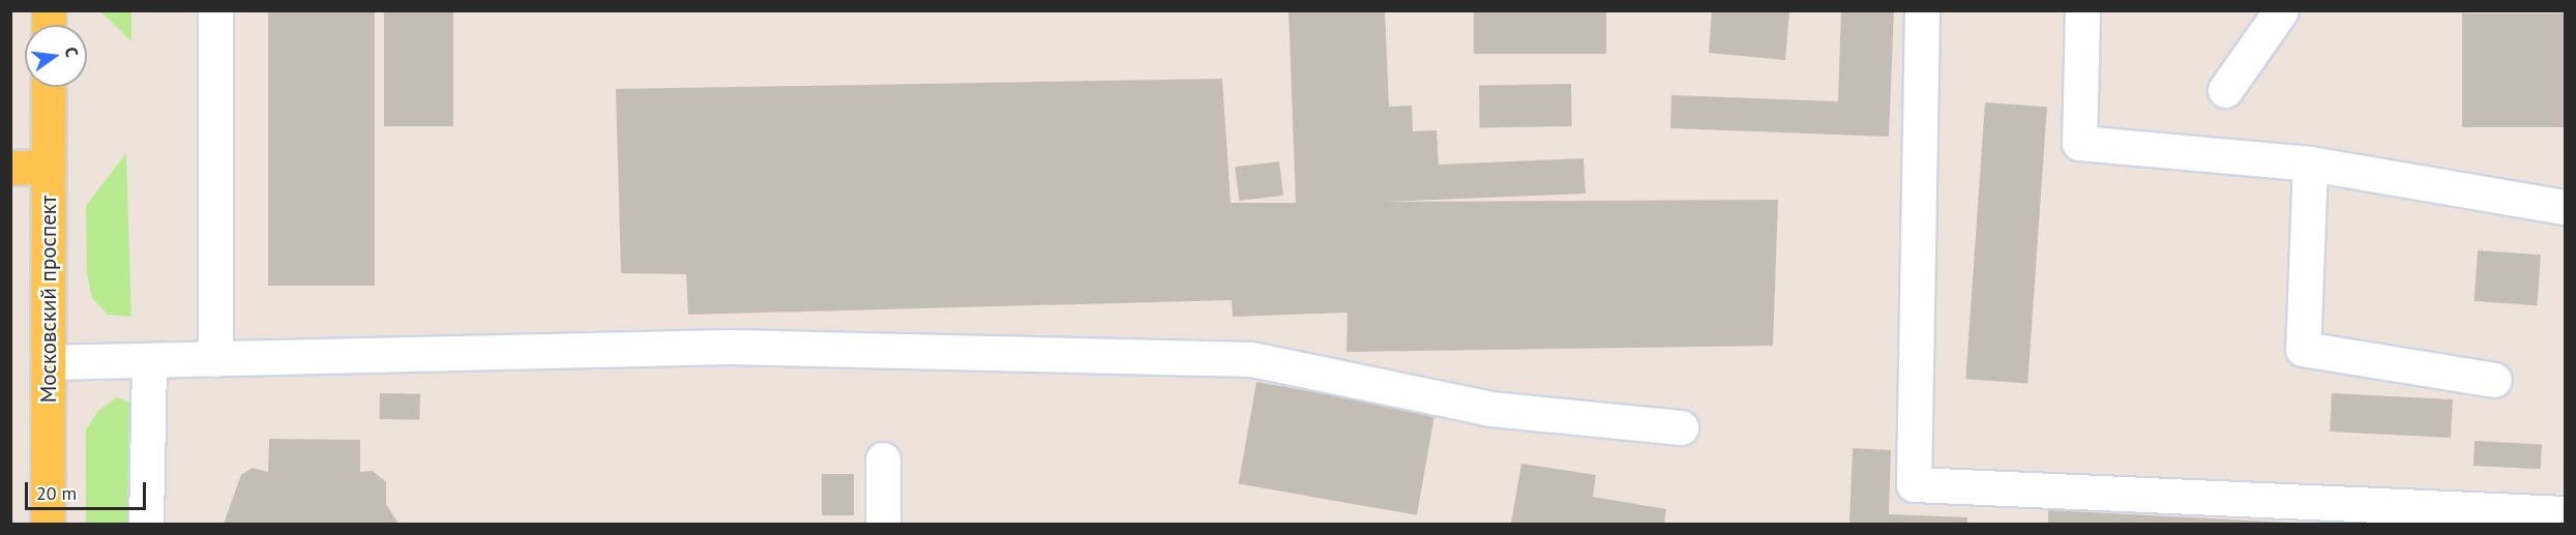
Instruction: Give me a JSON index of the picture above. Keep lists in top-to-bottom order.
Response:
{
  "streets": {
    "main road": ["Московский проспект"]
  },
  "scale_bar": "20 m",
  "north": "right"
}
